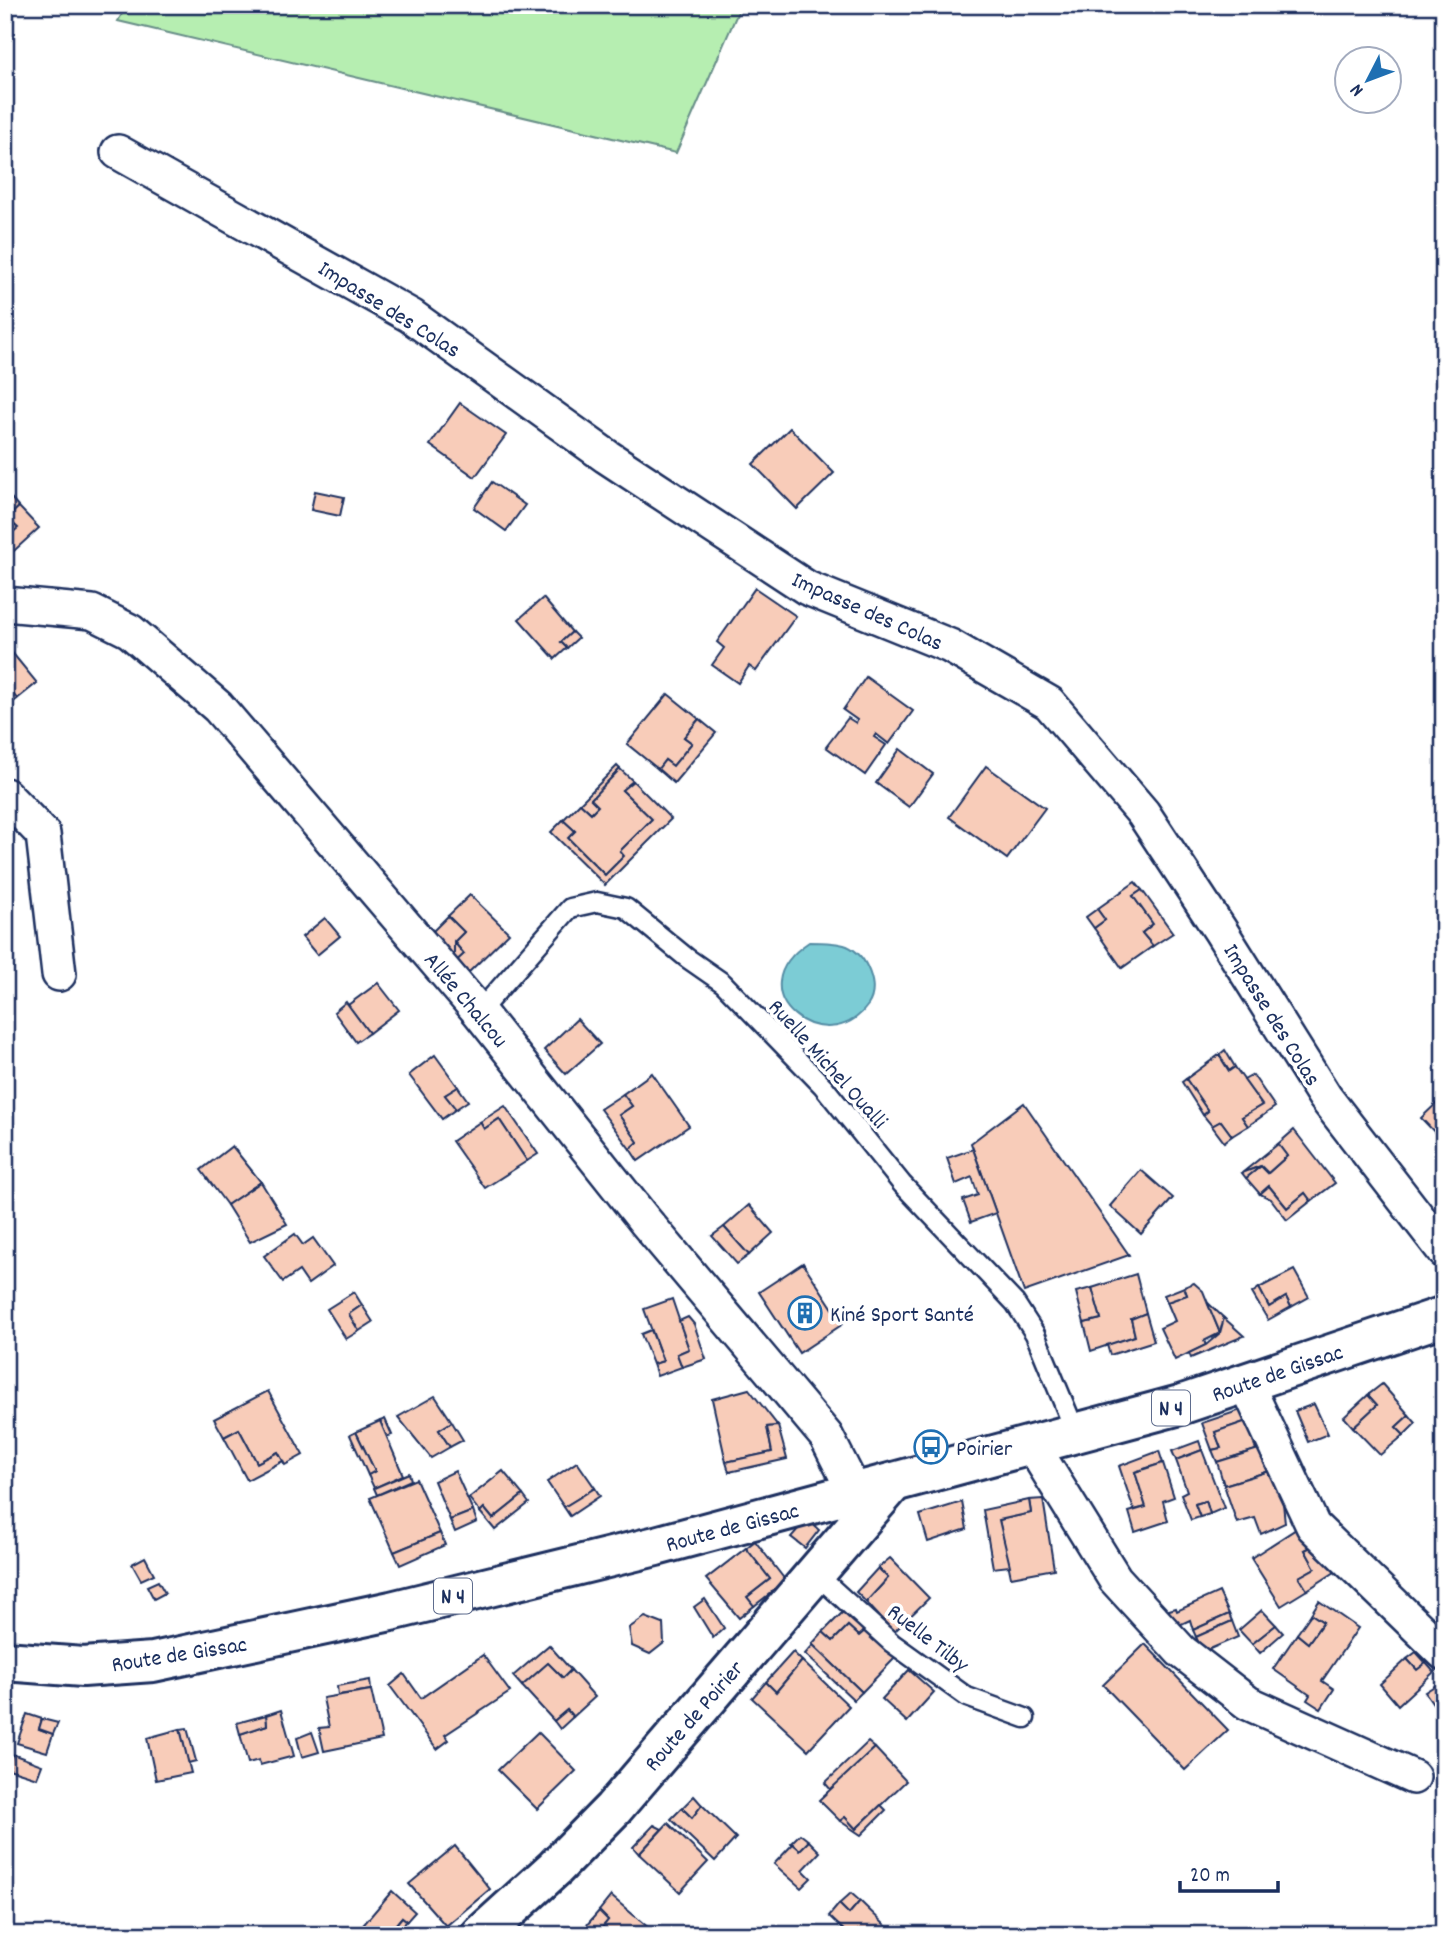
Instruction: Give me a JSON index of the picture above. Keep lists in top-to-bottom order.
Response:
{
  "streets": {
    "main road": ["Route de Gissac", "N 4", "Route de Poirier"],
    "street": ["Impasse des Colas", "Allée Chalcou"],
    "lane": ["Ruelle Michel Oualli", "Ruelle Tilby"]
  },
  "crossings": [
    ["Allée Chalcou", "Ruelle Michel Oualli"],
    ["Allée Chalcou", "Route de Gissac"],
    ["Ruelle Michel Oualli", "Route de Gissac"],
    ["Route de Gissac", "Route de Poirier"],
    ["Ruelle Tilby", "Route de Poirier"]
  ],
  "places": {
    "building": ["Kiné Sport Santé"],
    "bus stop": ["Poirier"]
  },
  "scale_bar": "20 m",
  "north": "bottom left"
}
